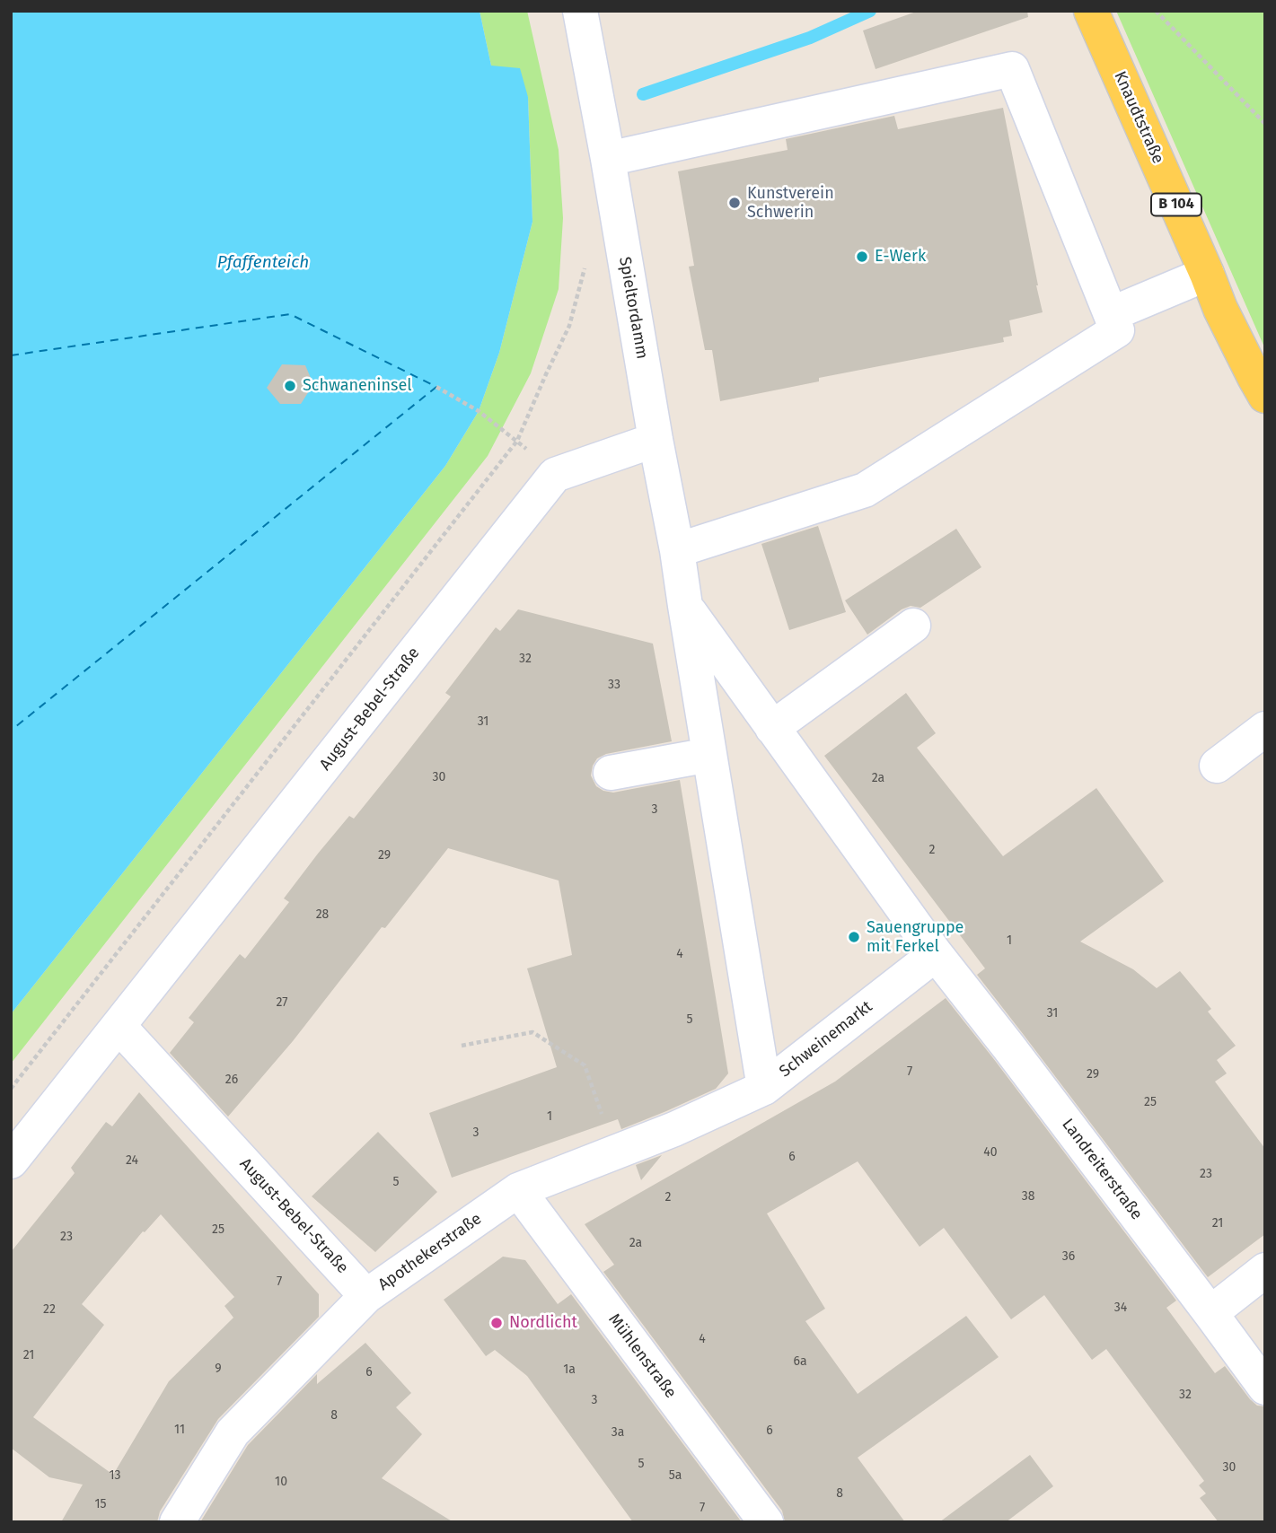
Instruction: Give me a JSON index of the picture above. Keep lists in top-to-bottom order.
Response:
{
  "streets": {
    "main road": ["Knaudtstraße", "B 104"],
    "street": [
      "Spieltordamm",
      "August-Bebel-Straße",
      "Schweinemarkt",
      "Landreiterstraße",
      "Apothekerstraße",
      "Mühlenstraße"
    ]
  },
  "crossings": [
    ["Spieltordamm", "Schweinemarkt"],
    ["August-Bebel-Straße", "Apothekerstraße"],
    ["Schweinemarkt", "Landreiterstraße"],
    ["Schweinemarkt", "Apothekerstraße"],
    ["Apothekerstraße", "Mühlenstraße"]
  ],
  "water": ["Pfaffenteich"],
  "places": [
    "Kunstverein Schwerin",
    "E-Werk",
    "Schwaneninsel",
    "Sauengruppe mit Ferkel",
    "Nordlicht"
  ],
  "house_numbers": [
    "32",
    "33",
    "31",
    "30",
    "2a",
    "3",
    "2",
    "29",
    "28",
    "1",
    "4",
    "27",
    "31",
    "5",
    "7",
    "29",
    "26",
    "25",
    "1",
    "3",
    "40",
    "6",
    "24",
    "23",
    "5",
    "38",
    "2",
    "21",
    "25",
    "23",
    "2a",
    "36",
    "7",
    "34",
    "22",
    "4",
    "21",
    "6a",
    "9",
    "1a",
    "6",
    "32",
    "3",
    "8",
    "11",
    "6",
    "3a",
    "5",
    "30",
    "13",
    "5a",
    "10",
    "8",
    "15",
    "7"
  ]
}
